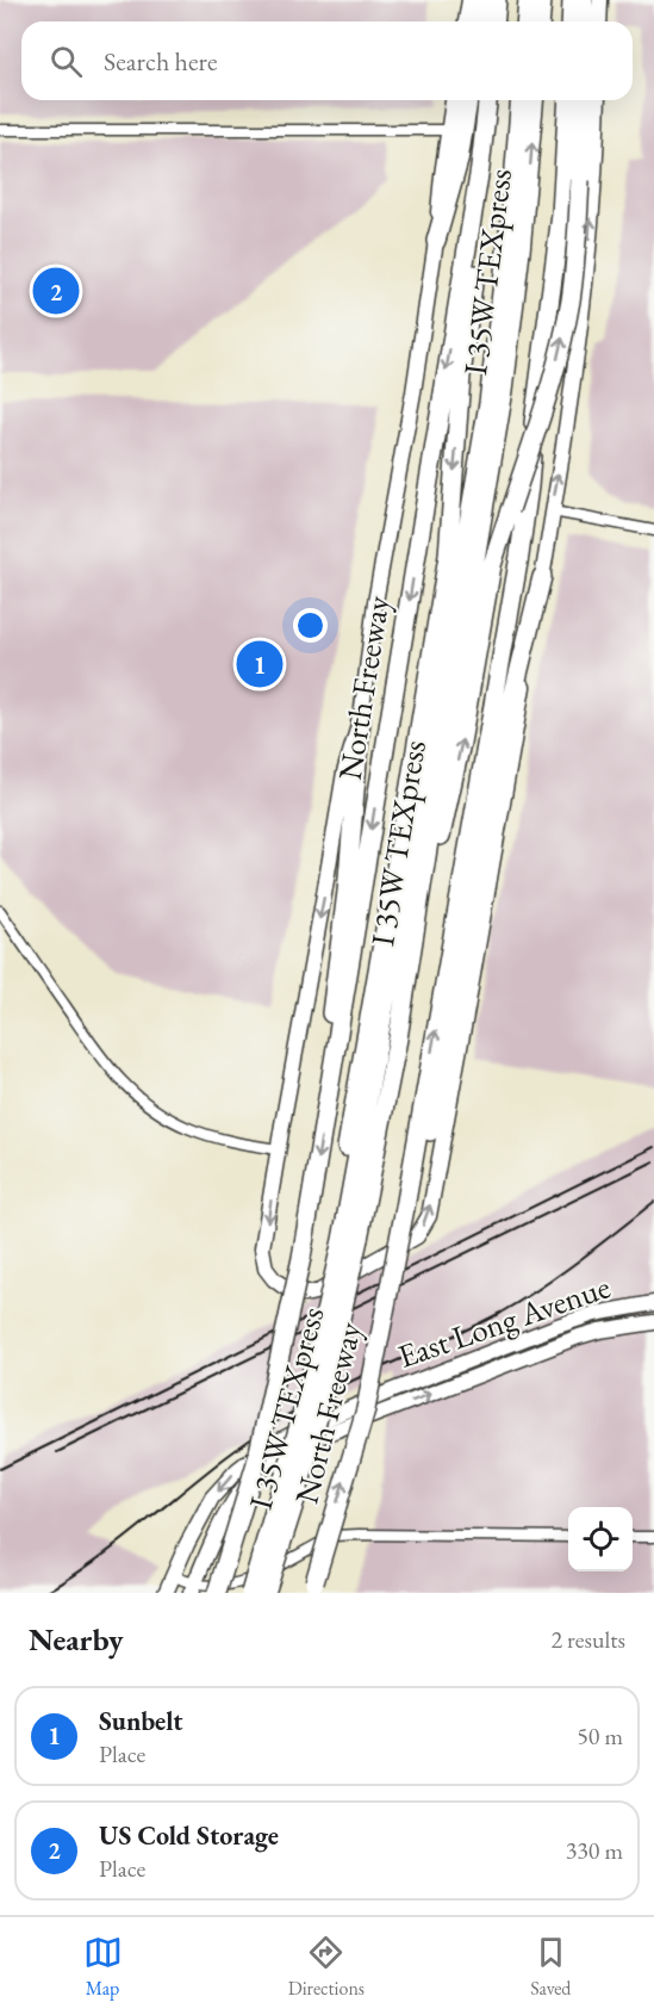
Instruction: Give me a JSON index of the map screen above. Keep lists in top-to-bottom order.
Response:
{
  "streets": {
    "highway": ["I 35W TEXpress", "North Freeway"],
    "main road": ["East Long Avenue"]
  },
  "page": {
    "search": "Search here",
    "pins": ["2", "1"],
    "heading": ["Nearby", "2 results"],
    "list": [
      {
        "mark": "1",
        "name": "Sunbelt",
        "note": "Place",
        "value": "50 m"
      },
      {
        "mark": "2",
        "name": "US Cold Storage",
        "note": "Place",
        "value": "330 m"
      }
    ],
    "nav": ["Map", "Directions", "Saved"]
  }
}
